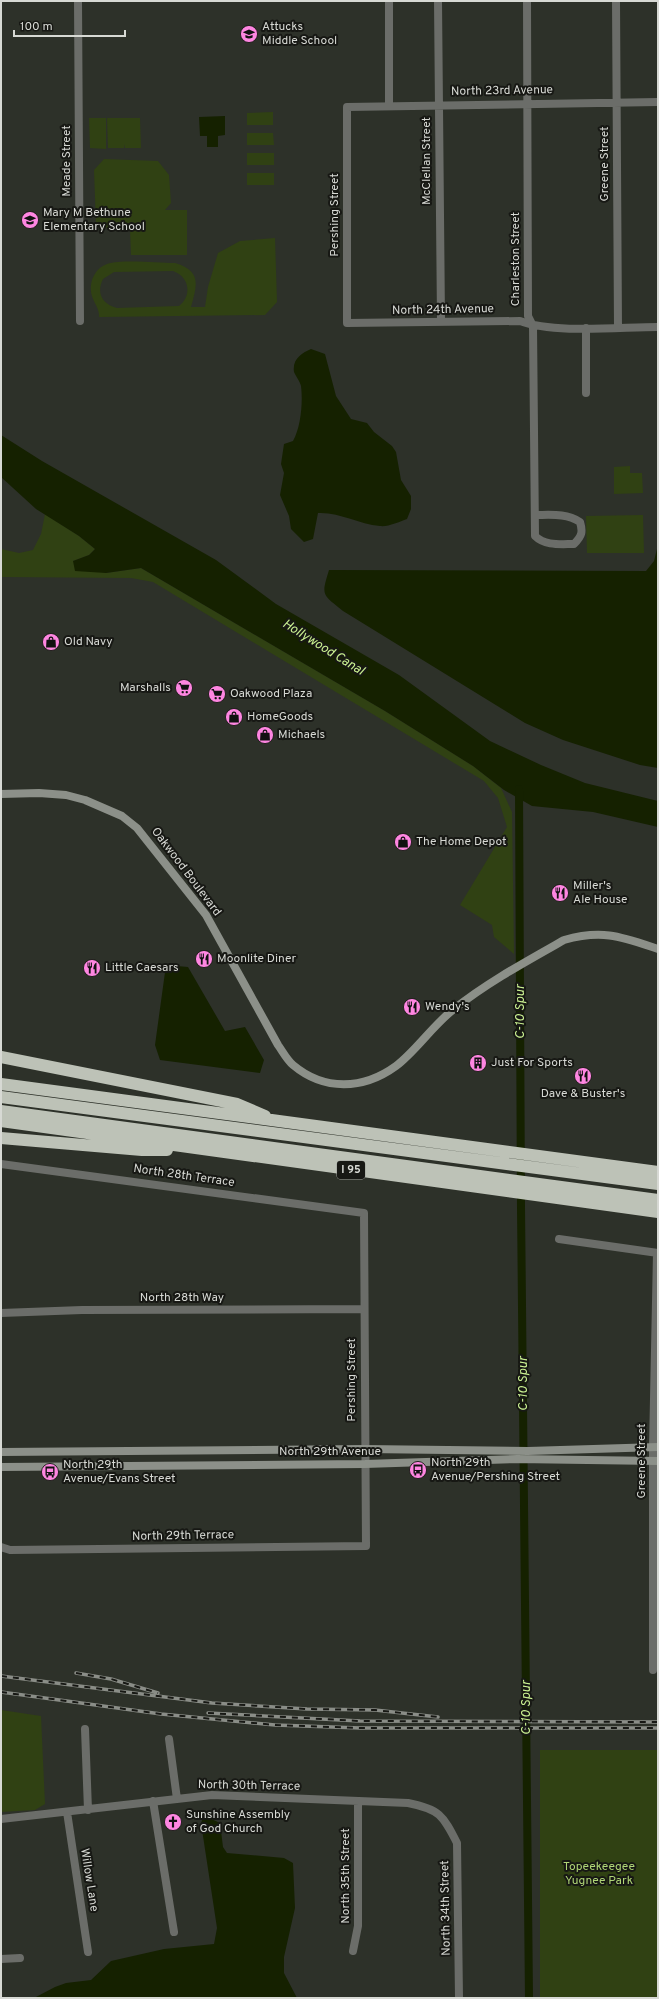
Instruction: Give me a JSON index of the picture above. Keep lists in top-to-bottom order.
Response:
{
  "streets": {
    "highway": ["I 95"],
    "street": [
      "North 23rd Avenue",
      "Meade Street",
      "McClellan Street",
      "Greene Street",
      "Pershing Street",
      "Charleston Street",
      "North 24th Avenue",
      "Oakwood Boulevard",
      "North 28th Terrace",
      "North 28th Way",
      "North 29th Avenue",
      "North 29th Terrace",
      "North 30th Terrace",
      "North 35th Street",
      "Willow Lane",
      "North 34th Street"
    ]
  },
  "crossings": [
    ["North 23rd Avenue", "McClellan Street"],
    ["North 23rd Avenue", "Greene Street"],
    ["North 23rd Avenue", "Pershing Street"],
    ["North 23rd Avenue", "Charleston Street"],
    ["McClellan Street", "North 24th Avenue"],
    ["Greene Street", "North 24th Avenue"],
    ["Greene Street", "North 29th Avenue"],
    ["Pershing Street", "North 24th Avenue"],
    ["Pershing Street", "North 28th Terrace"],
    ["Pershing Street", "North 28th Way"],
    ["Pershing Street", "North 29th Avenue"],
    ["Pershing Street", "North 29th Terrace"],
    ["Charleston Street", "North 24th Avenue"],
    ["North 30th Terrace", "North 35th Street"],
    ["North 30th Terrace", "Willow Lane"],
    ["North 30th Terrace", "North 34th Street"]
  ],
  "water": ["Hollywood Canal", "C-10 Spur"],
  "parks": ["Topeekeegee Yugnee Park"],
  "places": {
    "school or university": ["Attucks Middle School", "Mary M Bethune Elementary School"],
    "shop": [
      "Old Navy",
      "HomeGoods",
      "Michaels",
      "The Home Depot"
    ],
    "supermarket": ["Marshalls", "Oakwood Plaza"],
    "restaurant": [
      "Miller's Ale House",
      "Moonlite Diner",
      "Little Caesars",
      "Wendy's",
      "Dave & Buster's"
    ],
    "building": ["Just For Sports"],
    "bus stop": ["North 29th Avenue/Pershing Street", "North 29th Avenue/Evans Street"],
    "church": ["Sunshine Assembly of God Church"]
  },
  "scale_bar": "100 m"
}
